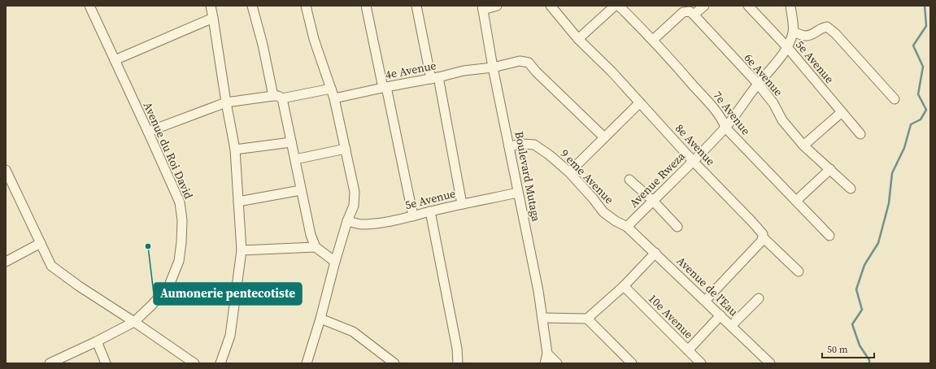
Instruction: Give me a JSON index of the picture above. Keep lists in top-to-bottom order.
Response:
{
  "streets": {
    "street": [
      "5e Avenue",
      "4e Avenue",
      "6e Avenue",
      "7e Avenue",
      "8e Avenue",
      "Avenue du Roi David",
      "Boulevard Mutaga",
      "9 eme Avenue",
      "Avenue Rweza",
      "Avenue de l'Eau",
      "10e Avenue"
    ]
  },
  "crossings": [
    ["5e Avenue", "Boulevard Mutaga"],
    ["5e Avenue", "Avenue Rweza"],
    ["4e Avenue", "Boulevard Mutaga"],
    ["6e Avenue", "Avenue Rweza"],
    ["7e Avenue", "8e Avenue"],
    ["7e Avenue", "Avenue Rweza"],
    ["8e Avenue", "Avenue Rweza"],
    ["Boulevard Mutaga", "9 eme Avenue"],
    ["9 eme Avenue", "Avenue Rweza"],
    ["9 eme Avenue", "Avenue de l'Eau"],
    ["Avenue Rweza", "Avenue de l'Eau"]
  ],
  "places": ["Aumonerie pentecotiste"],
  "scale_bar": "50 m"
}
